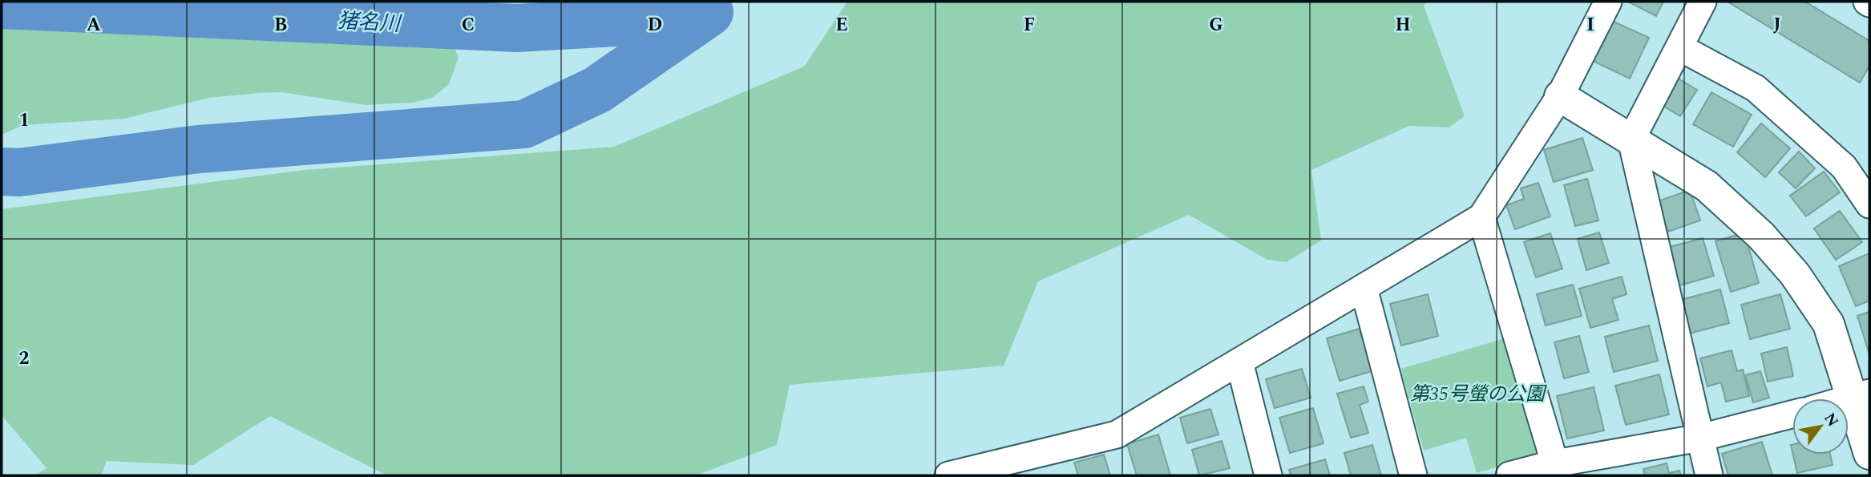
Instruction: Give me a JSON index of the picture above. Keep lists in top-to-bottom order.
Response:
{
  "water": ["猪名川"],
  "parks": ["第35号螢の公園"],
  "north": "top right",
  "grid": {
    "columns": [
      "A",
      "B",
      "C",
      "D",
      "E",
      "F",
      "G",
      "H",
      "I",
      "J"
    ],
    "rows": ["1", "2"]
  }
}
